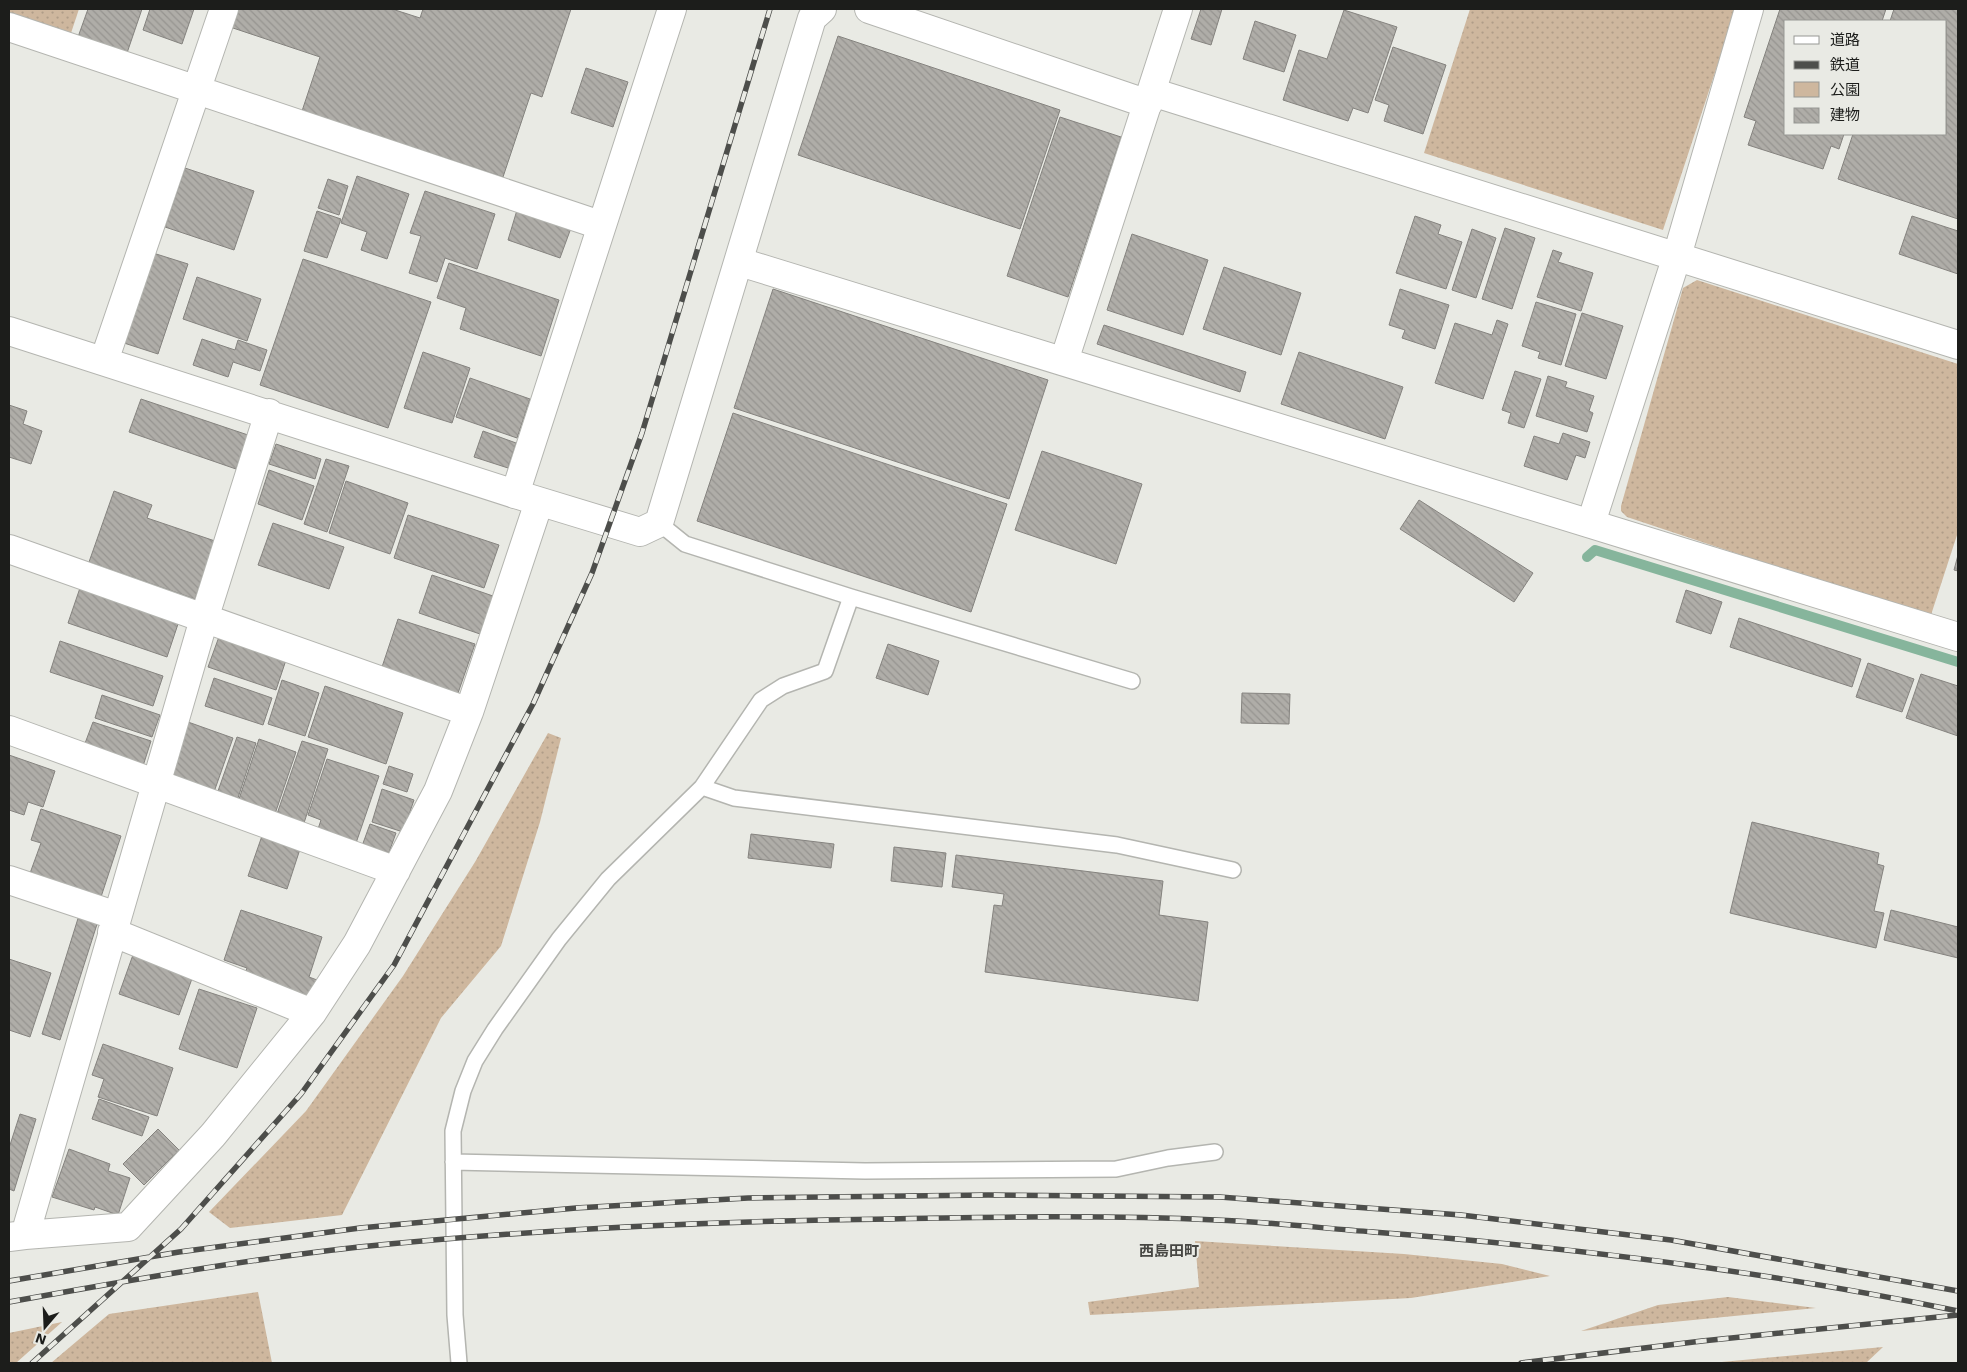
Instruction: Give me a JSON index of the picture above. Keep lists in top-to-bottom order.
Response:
{
  "districts": ["西島田町"],
  "legend": [
    "道路",
    "鉄道",
    "公園",
    "建物"
  ],
  "north": "bottom"
}
